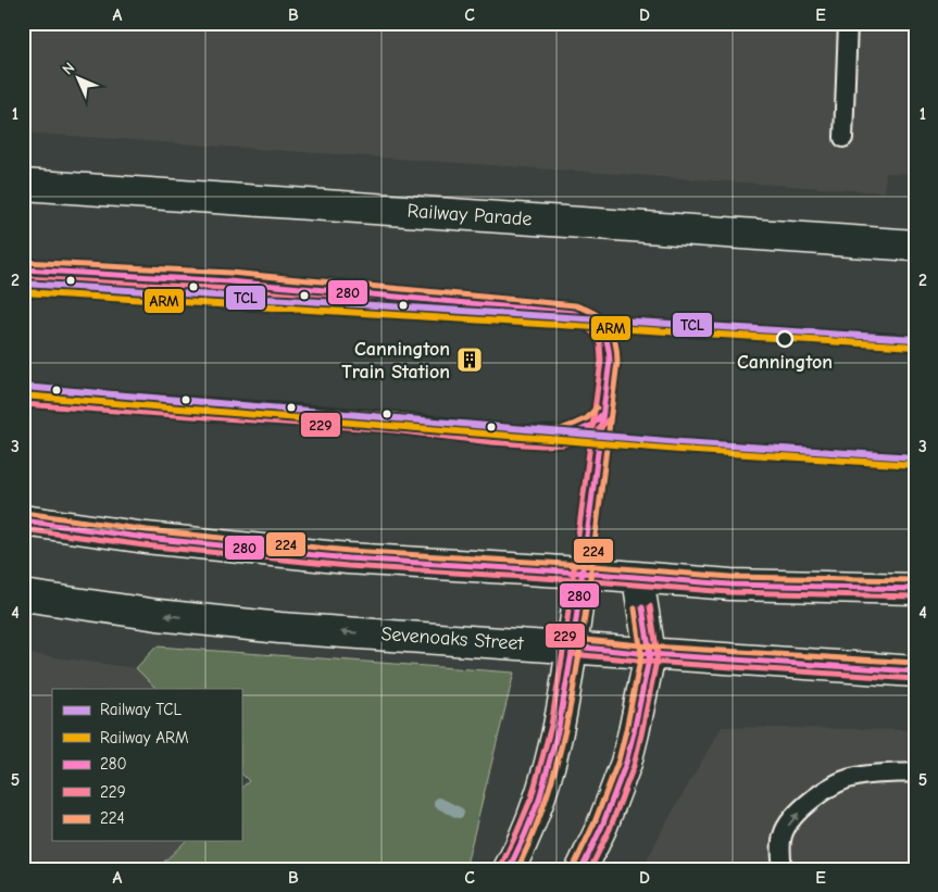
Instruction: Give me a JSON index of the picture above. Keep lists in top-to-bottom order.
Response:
{
  "streets": {
    "main road": ["Railway Parade", "Sevenoaks Street"]
  },
  "places": {
    "other": ["Cannington"],
    "building": ["Cannington Train Station"]
  },
  "lines": [
    "transit line 224",
    "transit line 280",
    "transit line 229",
    "rail line TCL",
    "rail line ARM"
  ],
  "legend": [
    "Railway TCL",
    "Railway ARM",
    "280",
    "229",
    "224"
  ],
  "north": "top left",
  "grid": {
    "columns": [
      "A",
      "B",
      "C",
      "D",
      "E"
    ],
    "rows": [
      "1",
      "2",
      "3",
      "4",
      "5"
    ]
  }
}
